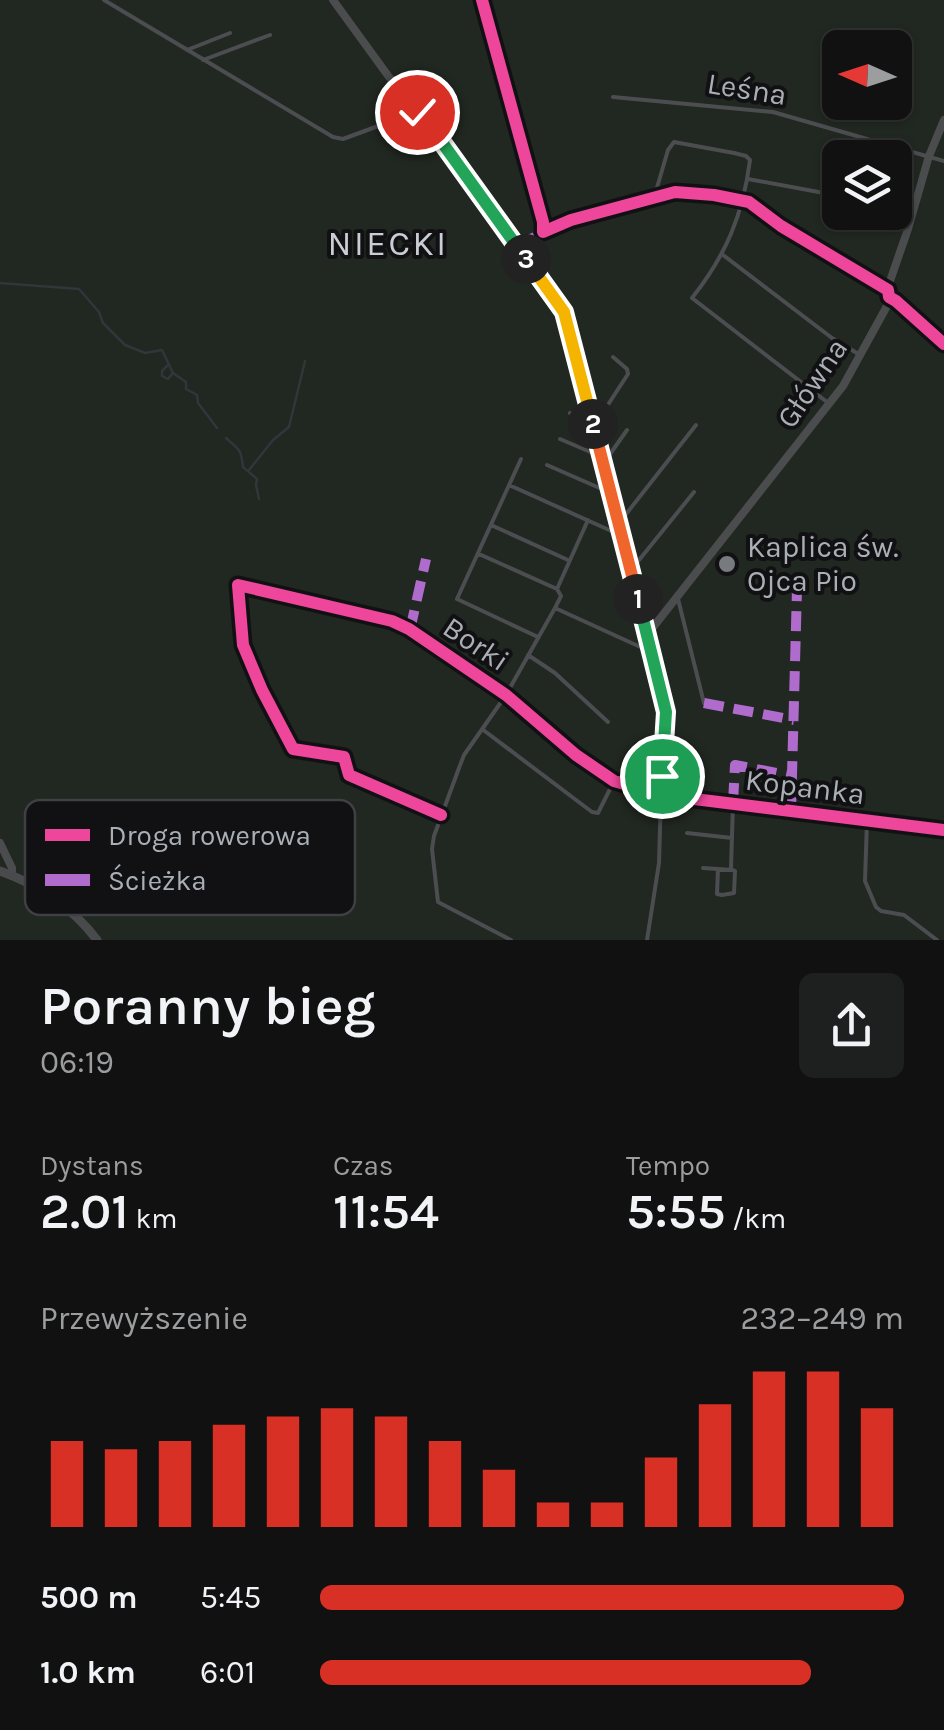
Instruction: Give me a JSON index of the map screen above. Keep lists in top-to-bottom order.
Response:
{
  "streets": {
    "street": [
      "Leśna",
      "Główna",
      "Borki",
      "Kopanka"
    ]
  },
  "crossings": [
    ["Leśna", "Główna"],
    ["Borki", "Kopanka"]
  ],
  "districts": ["NIECKI"],
  "places": ["Kaplica św. Ojca Pio"],
  "legend": ["Droga rowerowa", "Ścieżka"],
  "north": "left",
  "page": {
    "pins": ["3", "2", "1"],
    "heading": ["Poranny bieg", "06:19"],
    "stats": [
      ["Dystans", "2.01 km"],
      ["Czas", "11:54"],
      ["Tempo", "5:55 /km"]
    ],
    "chart": ["Przewyższenie", "232–249 m"],
    "list": [
      {
        "name": "500 m",
        "note": "5:45"
      },
      {
        "name": "1.0 km",
        "note": "6:01"
      }
    ]
  }
}
